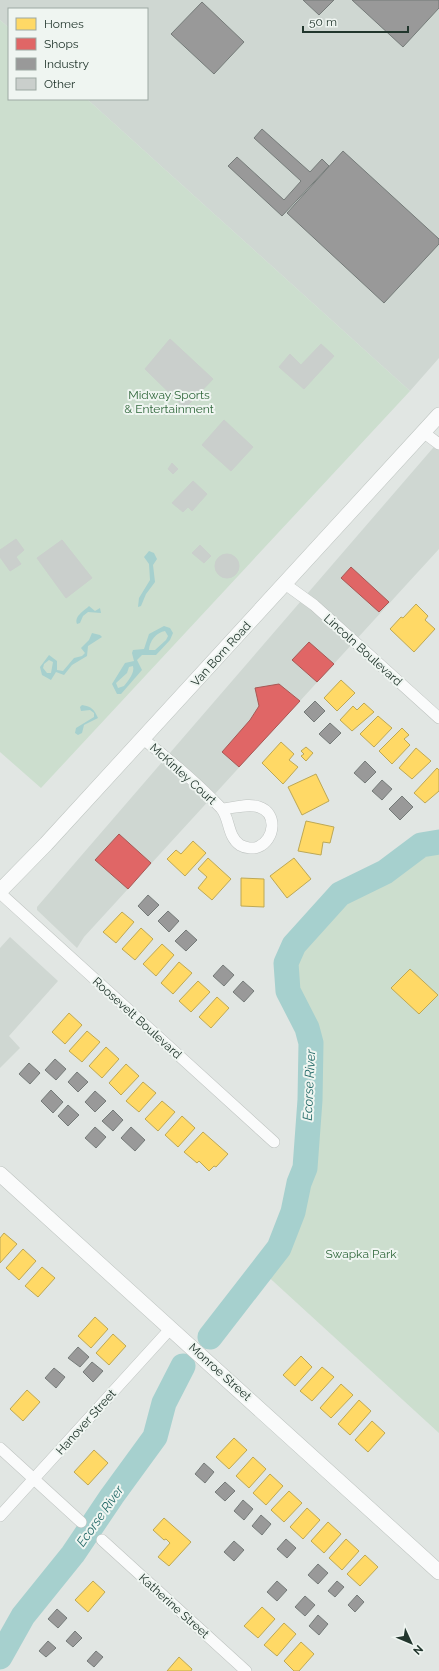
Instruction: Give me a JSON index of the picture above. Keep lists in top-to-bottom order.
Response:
{
  "streets": {
    "main road": ["Van Born Road", "Monroe Street"],
    "street": [
      "Lincoln Boulevard",
      "McKinley Court",
      "Roosevelt Boulevard",
      "Hanover Street",
      "Katherine Street"
    ]
  },
  "crossings": [
    ["Lincoln Boulevard", "Van Born Road"],
    ["Van Born Road", "McKinley Court"],
    ["Van Born Road", "Roosevelt Boulevard"],
    ["Monroe Street", "Hanover Street"]
  ],
  "water": ["Ecorse River"],
  "parks": ["Midway Sports & Entertainment", "Swapka Park"],
  "legend": [
    "Homes",
    "Shops",
    "Industry",
    "Other"
  ],
  "scale_bar": "50 m",
  "north": "bottom right"
}
